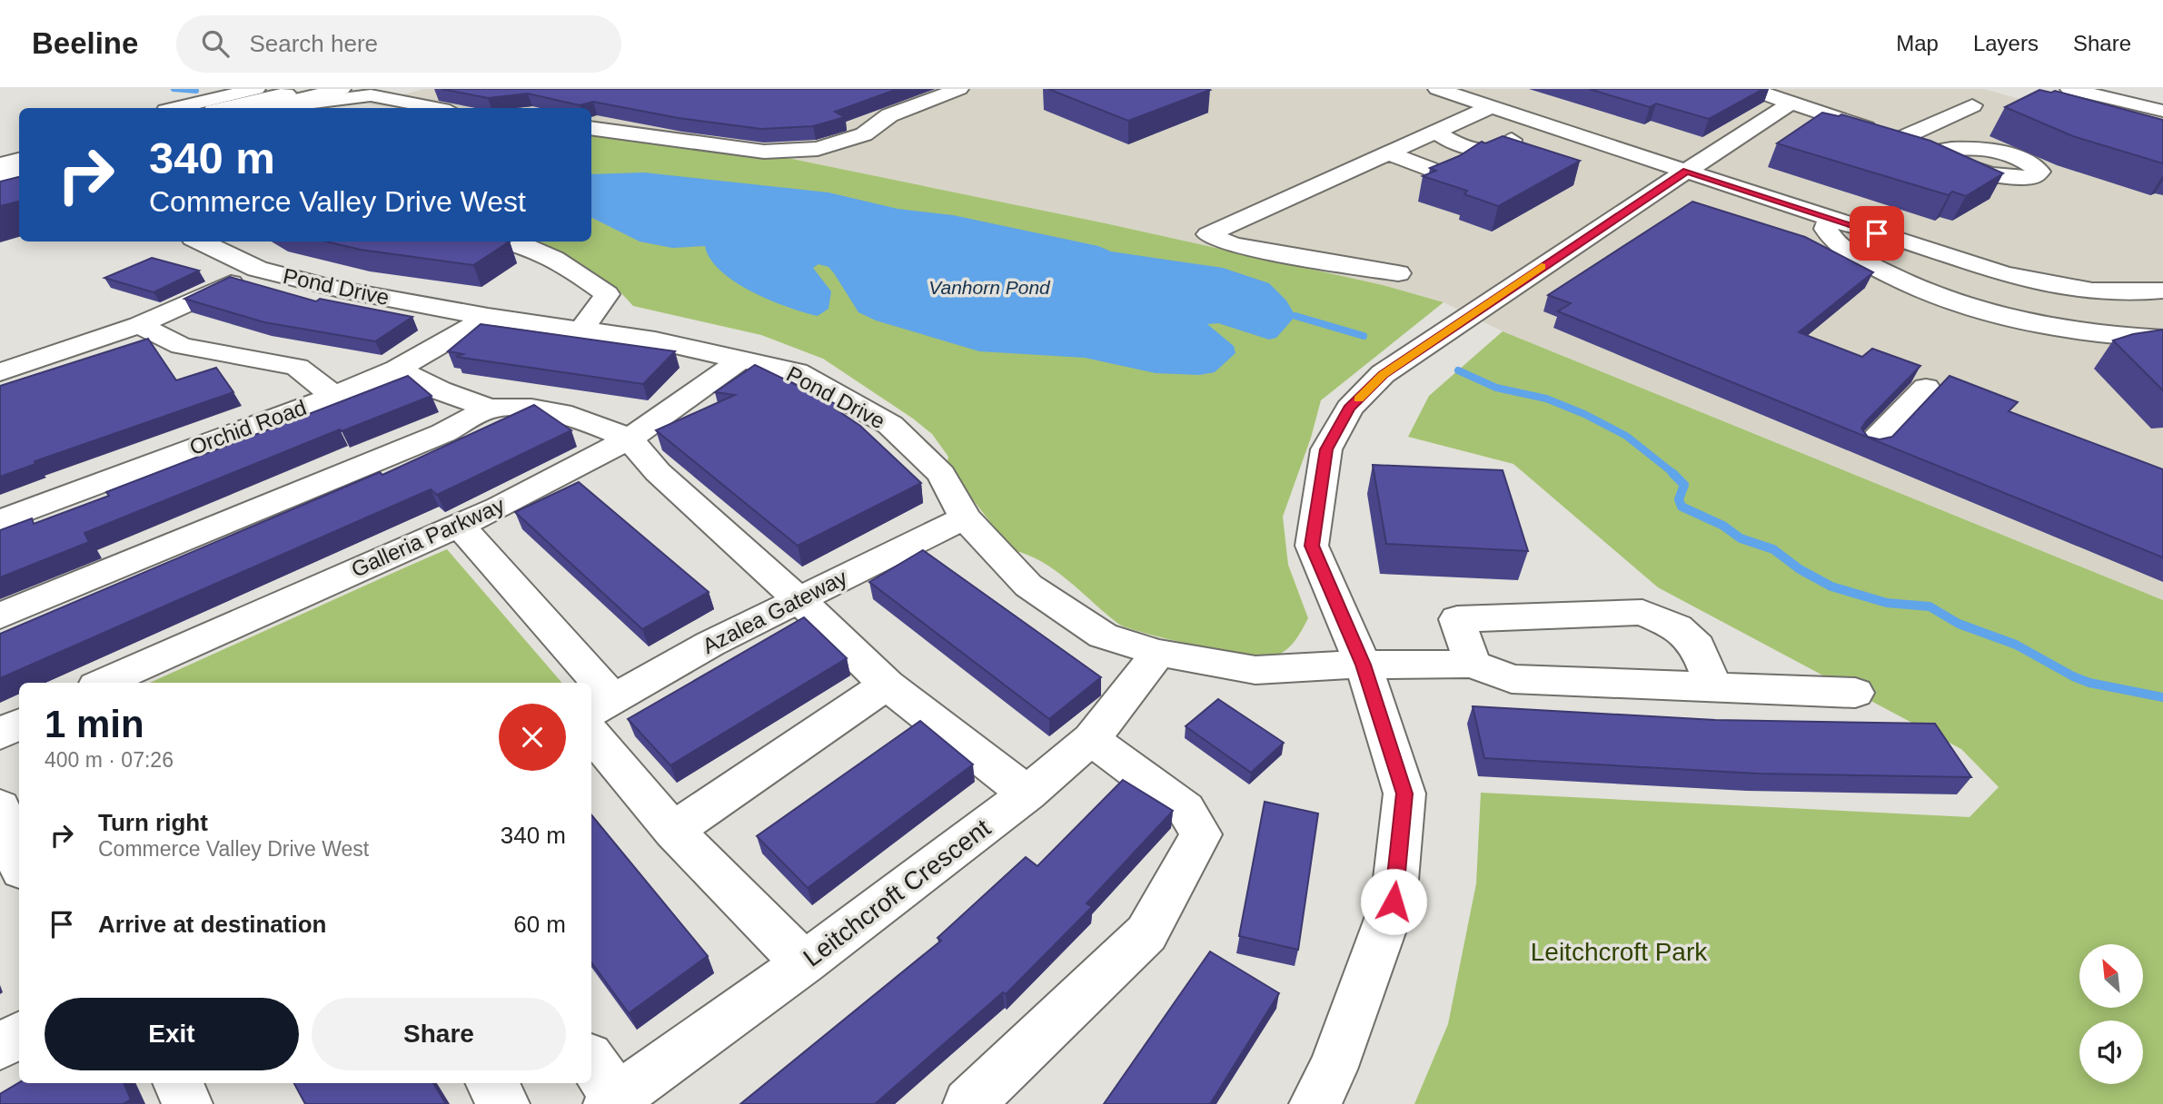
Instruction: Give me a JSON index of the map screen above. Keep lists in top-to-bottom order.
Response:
{
  "streets": {
    "street": [
      "Pond Drive",
      "Orchid Road",
      "Galleria Parkway",
      "Azalea Gateway",
      "Leitchcroft Crescent"
    ]
  },
  "crossings": [
    ["Pond Drive", "Orchid Road"],
    ["Pond Drive", "Galleria Parkway"],
    ["Pond Drive", "Azalea Gateway"],
    ["Pond Drive", "Leitchcroft Crescent"]
  ],
  "water": ["Vanhorn Pond"],
  "parks": ["Leitchcroft Park"],
  "north": "top left",
  "page": {
    "header": "Beeline",
    "search": "Search here",
    "nav": ["Map", "Layers", "Share"],
    "turn": ["340 m", "Commerce Valley Drive West"],
    "heading": ["1 min", "400 m · 07:26"],
    "list": [
      {
        "name": "Turn right",
        "note": "Commerce Valley Drive West",
        "value": "340 m"
      },
      {
        "name": "Arrive at destination",
        "value": "60 m"
      }
    ],
    "buttons": ["Exit", "Share"]
  }
}
